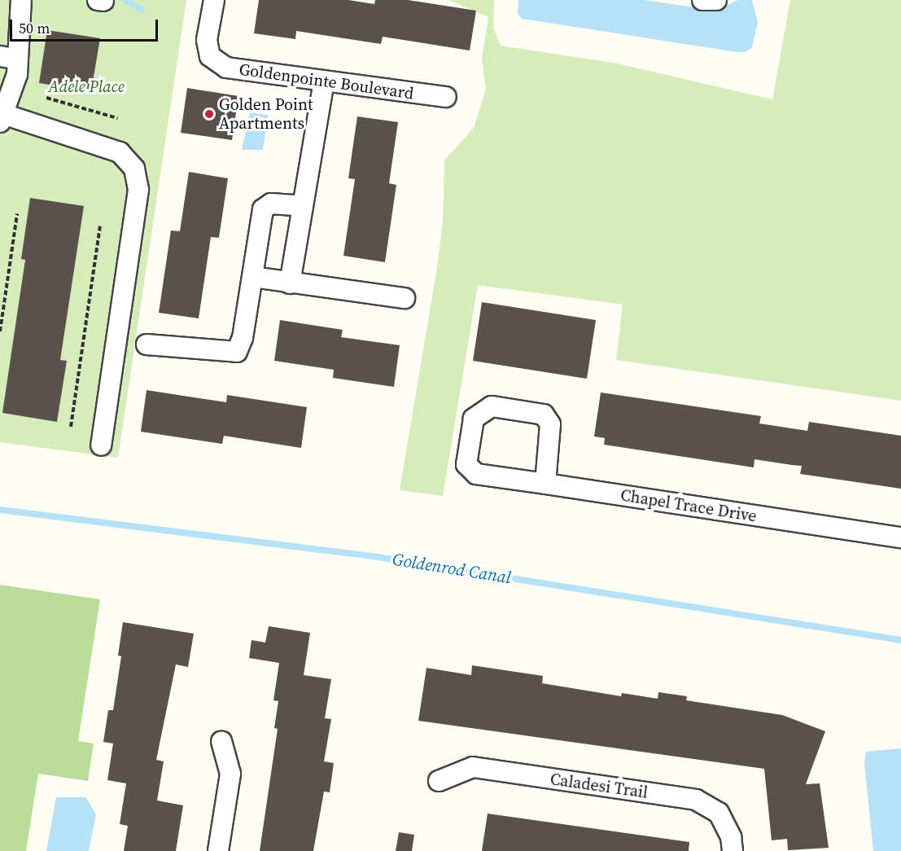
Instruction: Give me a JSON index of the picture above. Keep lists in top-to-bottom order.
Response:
{
  "streets": {
    "street": ["Goldenpointe Boulevard", "Chapel Trace Drive", "Caladesi Trail"]
  },
  "water": ["Goldenrod Canal"],
  "parks": ["Adele Place"],
  "places": ["Golden Point Apartments"],
  "scale_bar": "50 m"
}
